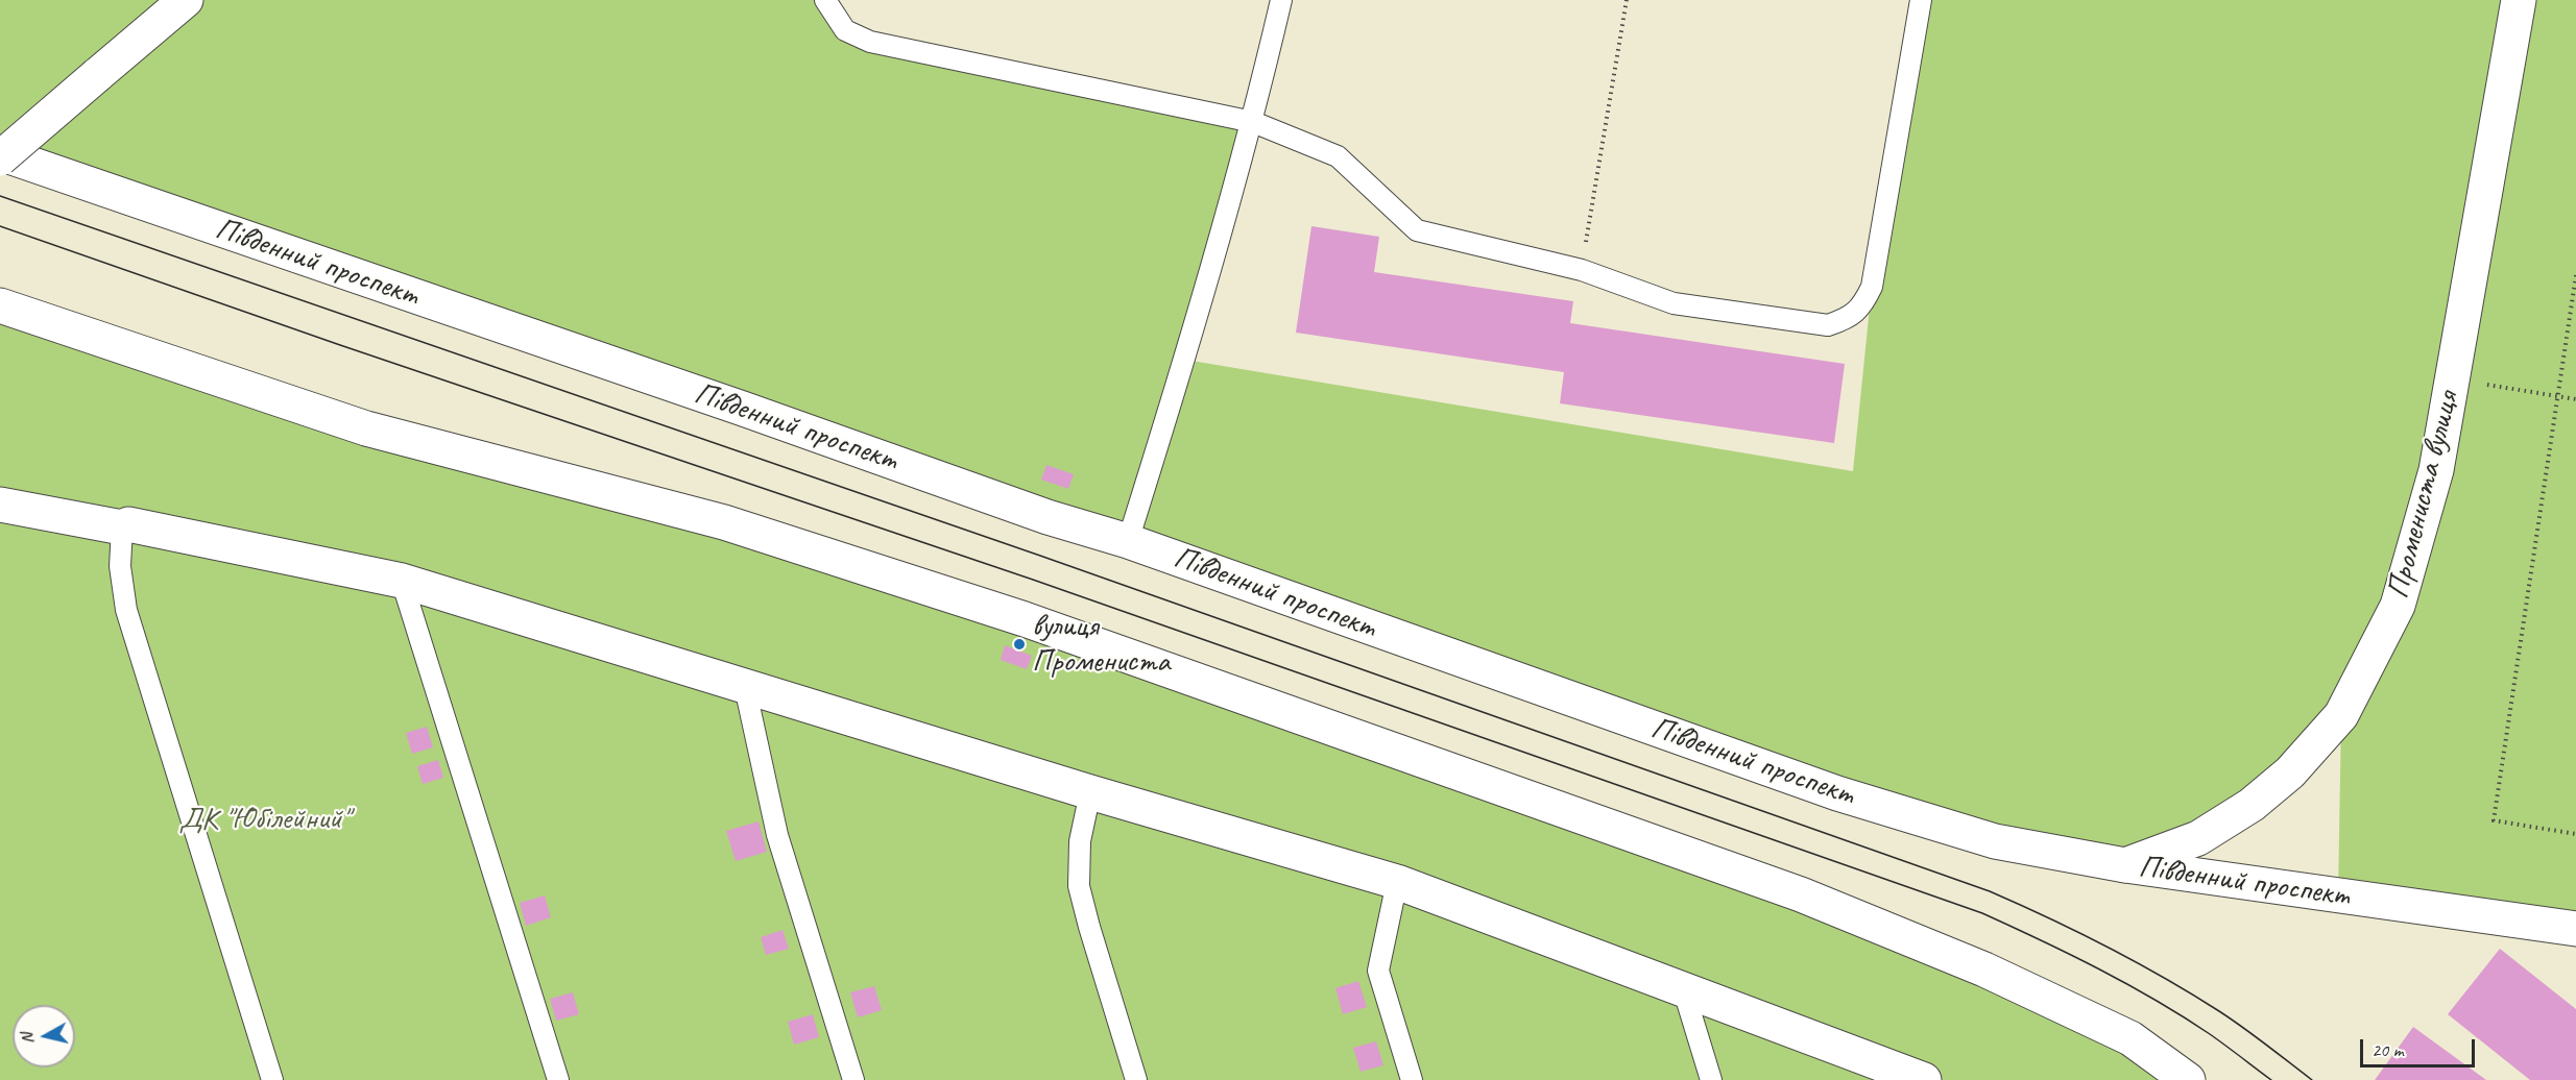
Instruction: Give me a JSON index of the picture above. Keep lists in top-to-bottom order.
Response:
{
  "streets": {
    "main road": ["Південний проспект", "Промениста вулиця"]
  },
  "crossings": [
    ["Південний проспект", "Промениста вулиця"]
  ],
  "parks": ["ДК \"Юбілейний\""],
  "places": ["вулиця Промениста"],
  "scale_bar": "20 m",
  "north": "left"
}
